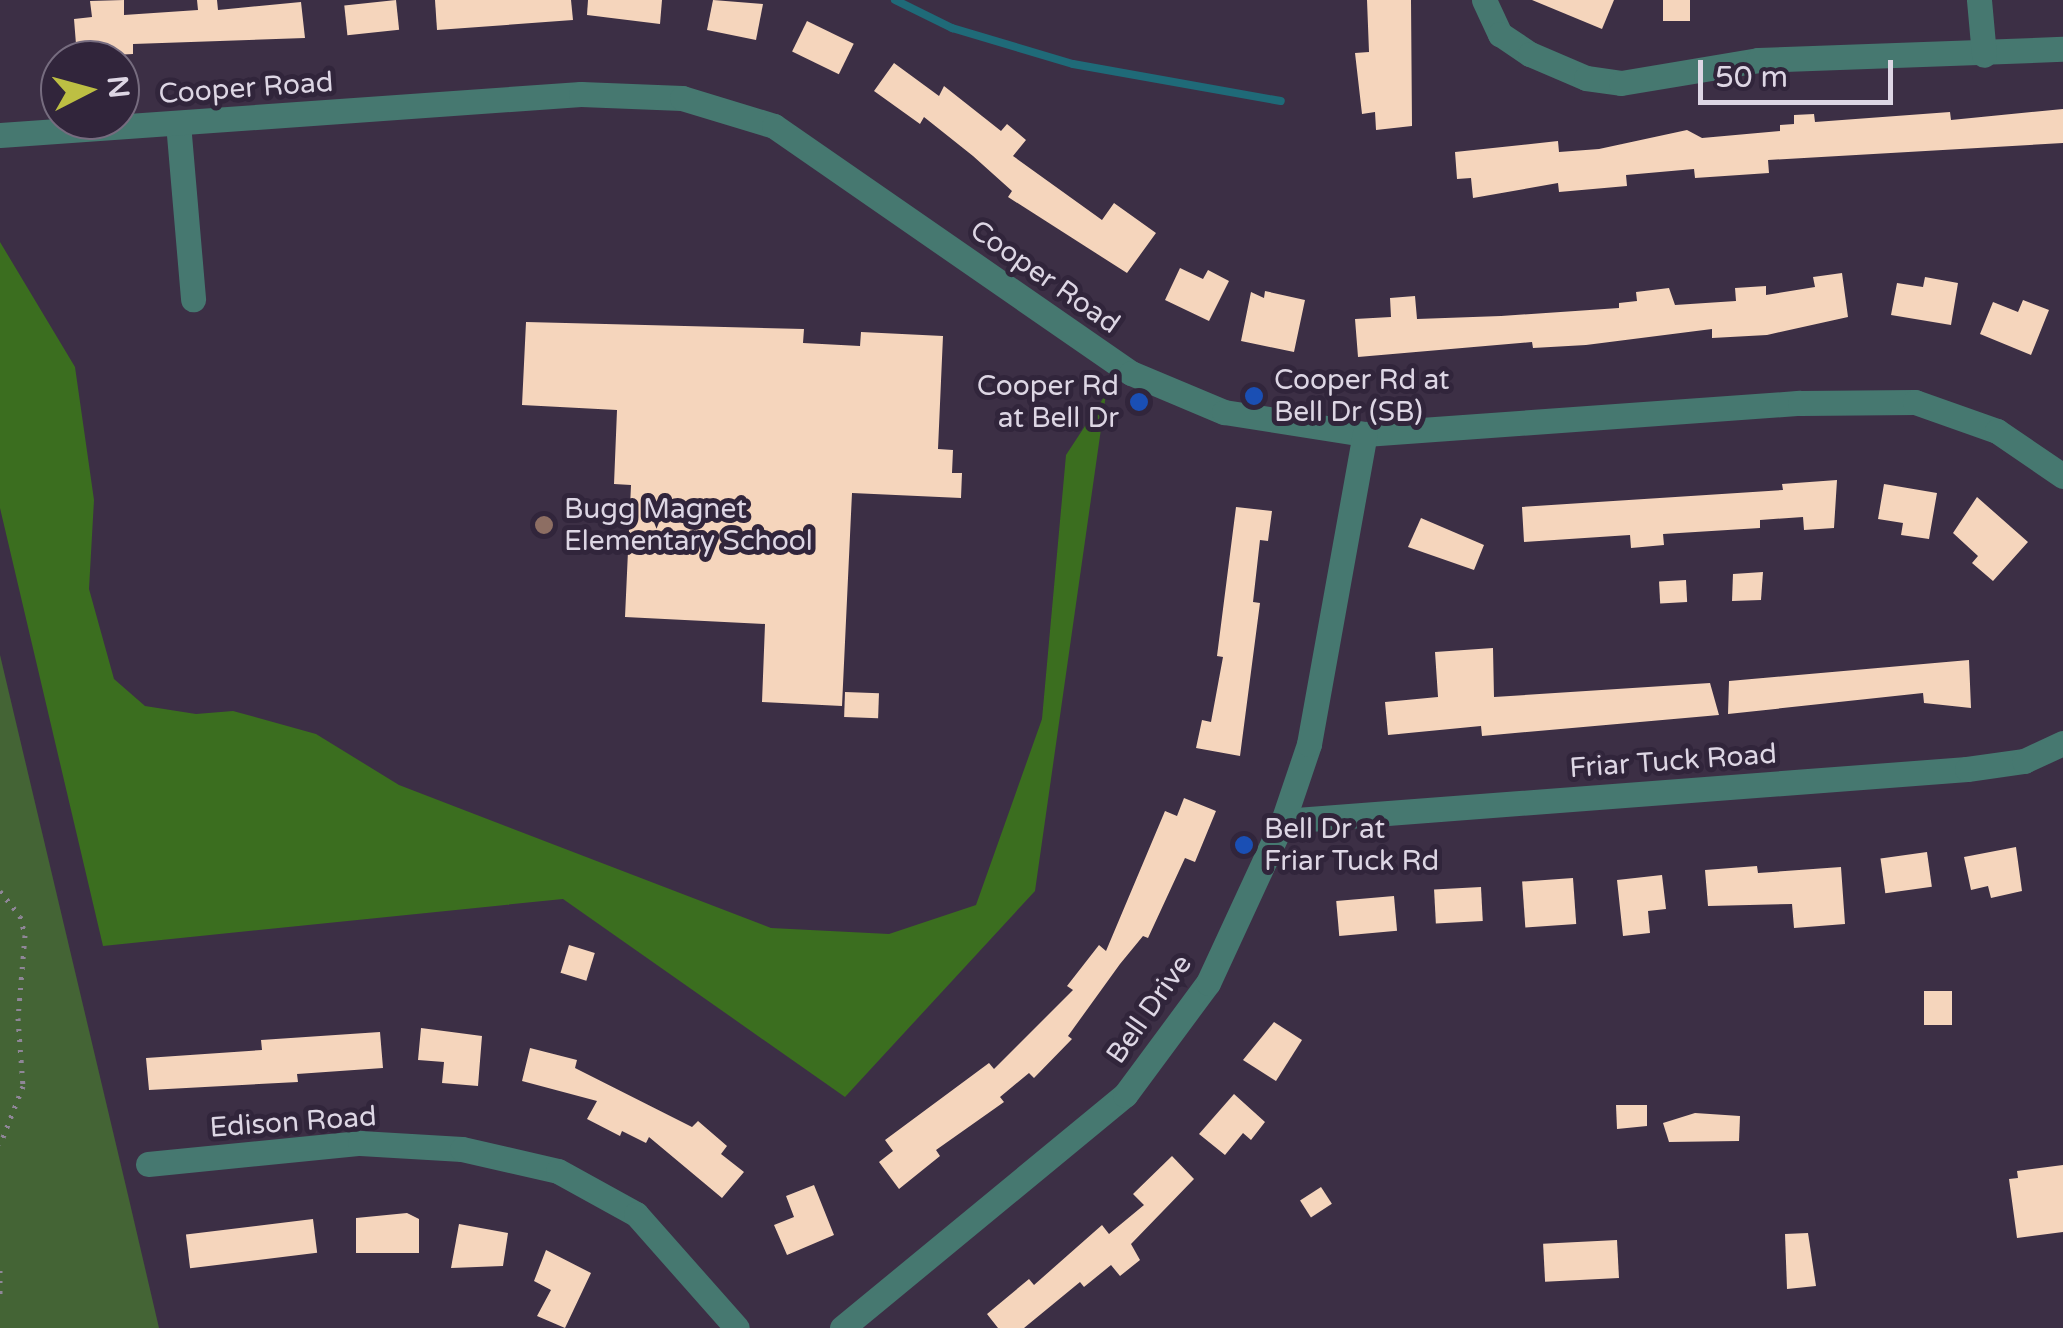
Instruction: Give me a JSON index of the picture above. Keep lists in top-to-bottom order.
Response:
{
  "streets": {
    "street": [
      "Cooper Road",
      "Friar Tuck Road",
      "Bell Drive",
      "Edison Road"
    ]
  },
  "crossings": [
    ["Cooper Road", "Bell Drive"],
    ["Friar Tuck Road", "Bell Drive"]
  ],
  "places": [
    "Cooper Rd at Bell Dr (SB)",
    "Cooper Rd at Bell Dr",
    "Bugg Magnet Elementary School",
    "Bell Dr at Friar Tuck Rd"
  ],
  "scale_bar": "50 m",
  "north": "right"
}
